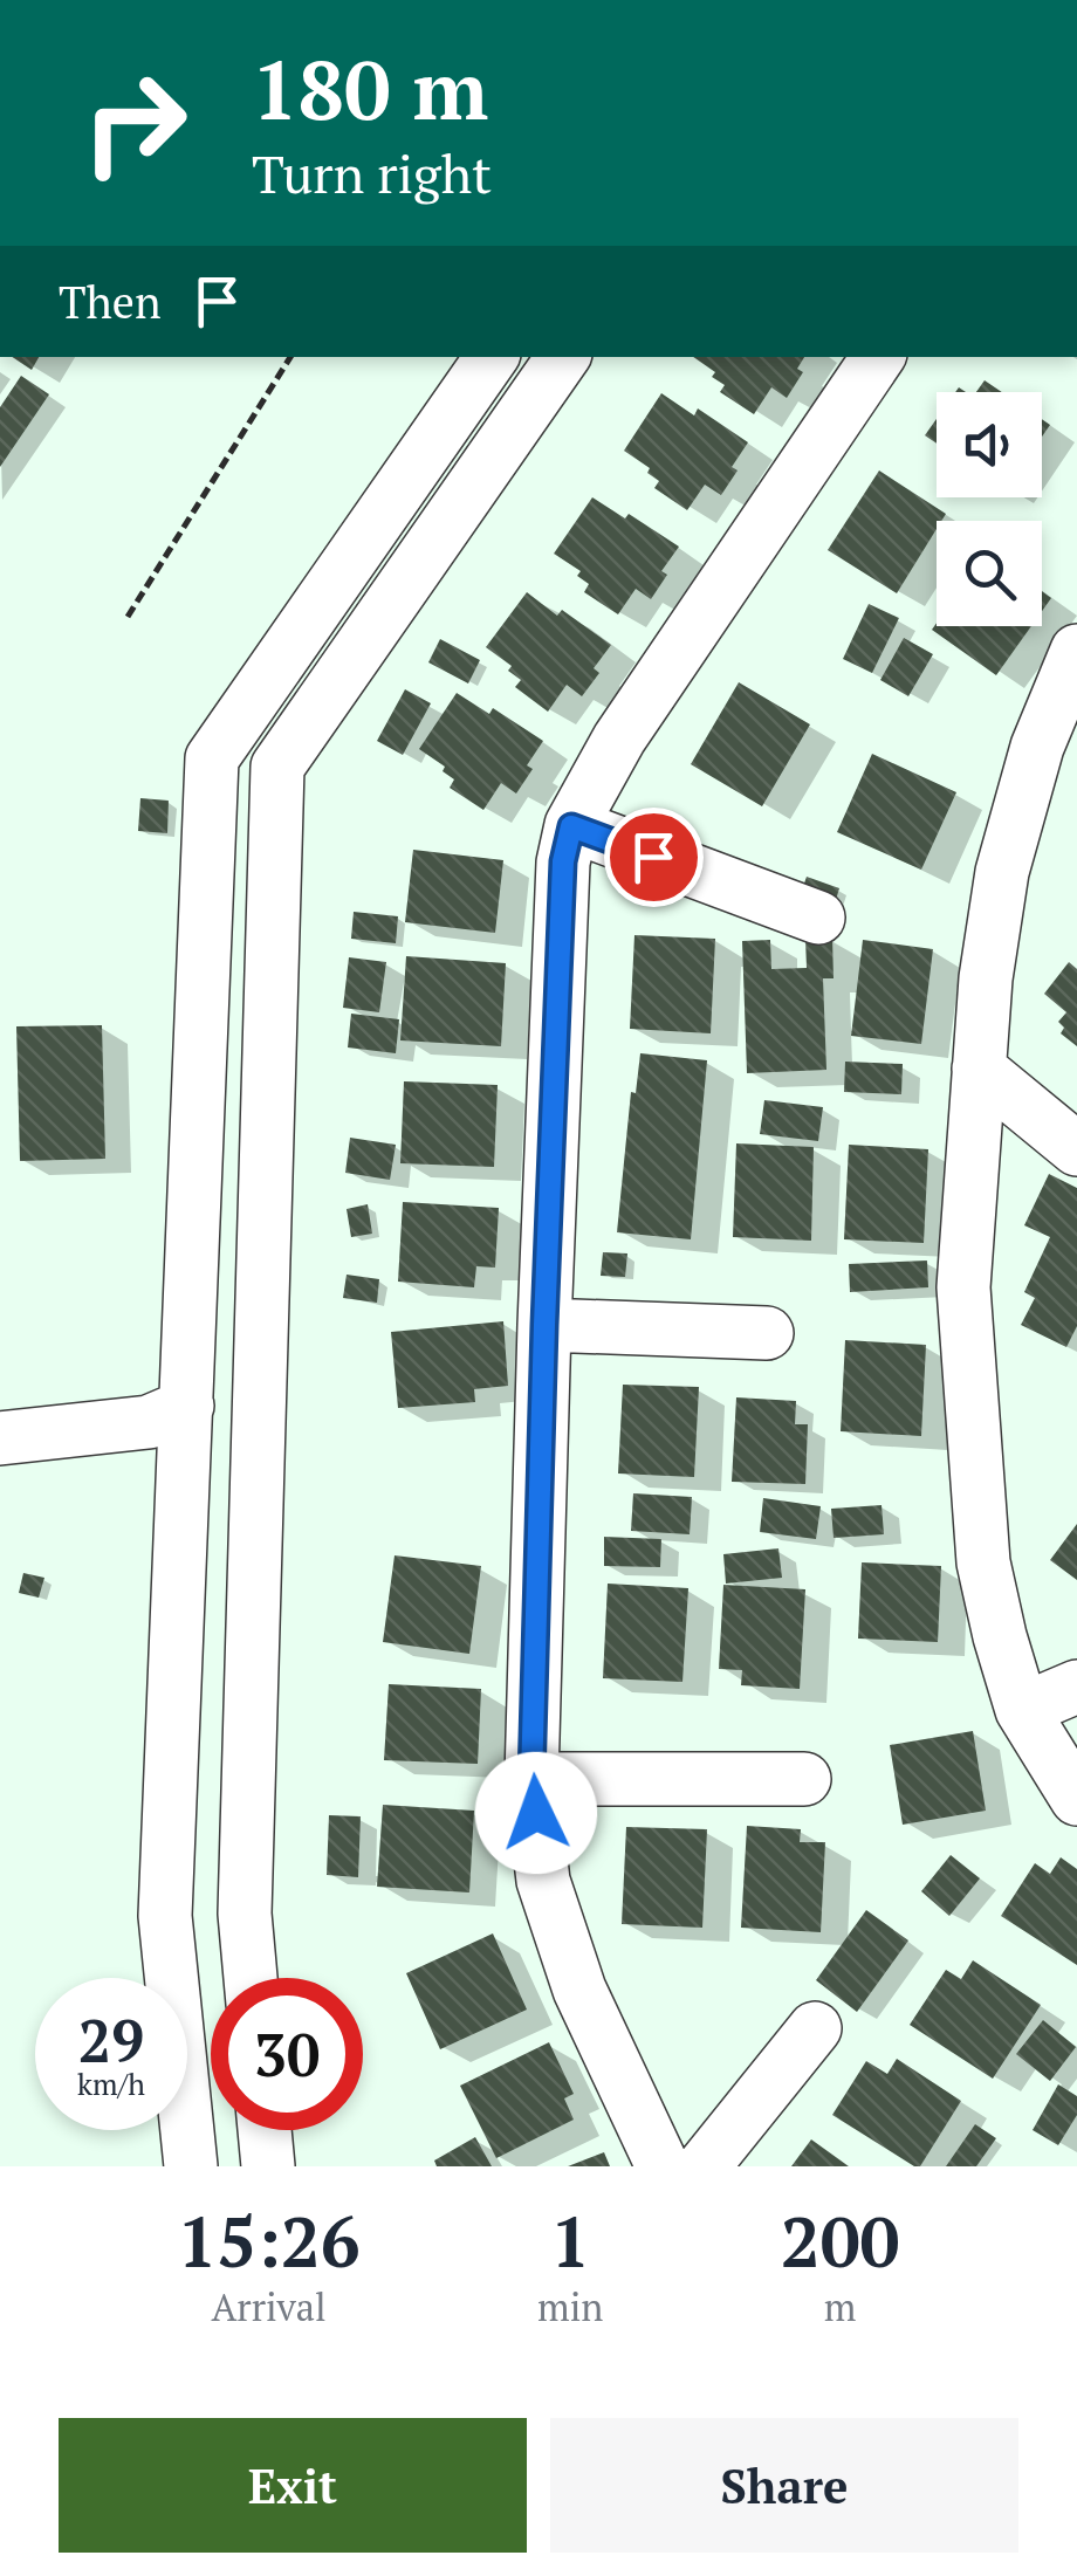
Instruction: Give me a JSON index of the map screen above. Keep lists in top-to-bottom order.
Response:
{
  "page": {
    "turn": ["180 m", "Turn right"],
    "then": "Then",
    "speed": "29 km/h",
    "limit": "30",
    "eta": [
      "15:26",
      "Arrival",
      "1",
      "min",
      "200",
      "m"
    ],
    "buttons": ["Exit", "Share"]
  }
}
